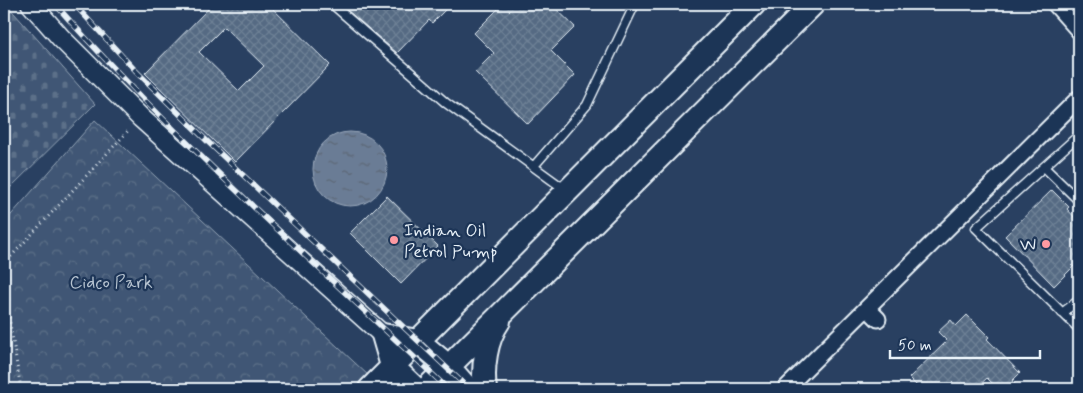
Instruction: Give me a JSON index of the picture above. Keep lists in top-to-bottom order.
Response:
{
  "parks": ["Cidco Park"],
  "places": ["Indian Oil Petrol Pump", "W"],
  "scale_bar": "50 m"
}
